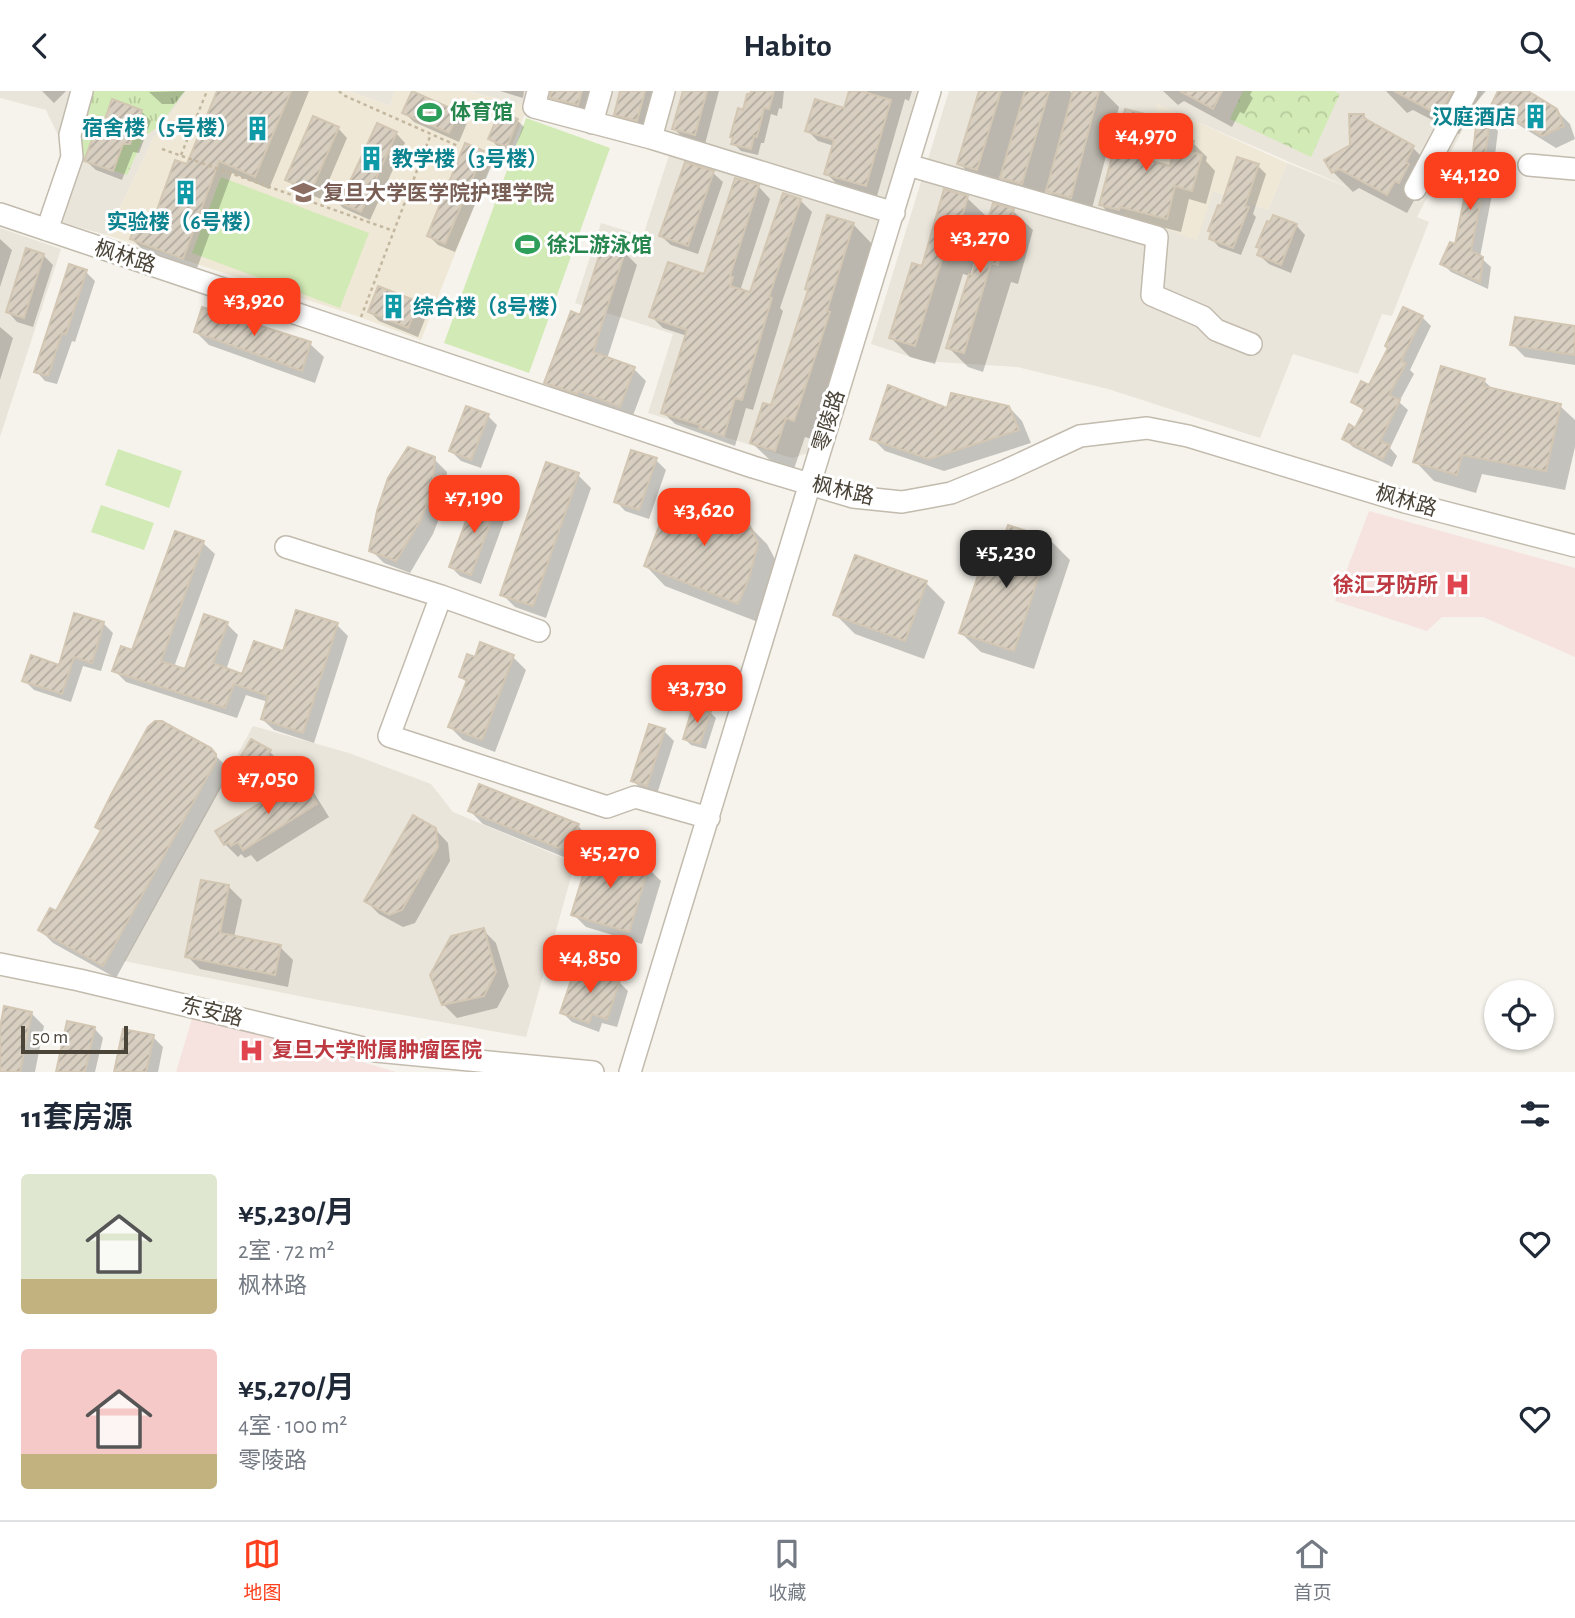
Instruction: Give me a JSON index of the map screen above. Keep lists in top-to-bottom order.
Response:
{
  "streets": {
    "street": ["枫林路", "零陵路", "东安路"]
  },
  "crossings": [
    ["枫林路", "零陵路"]
  ],
  "places": {
    "sports": ["体育馆", "徐汇游泳馆"],
    "building": [
      "汉庭酒店",
      "宿舍楼（5号楼）",
      "教学楼（3号楼）",
      "实验楼（6号楼）",
      "综合楼（8号楼）"
    ],
    "school or university": ["复旦大学医学院护理学院"],
    "hospital": ["徐汇牙防所", "复旦大学附属肿瘤医院"]
  },
  "scale_bar": "50 m",
  "page": {
    "header": "Habito",
    "price": [
      "¥4,970",
      "¥4,120",
      "¥3,270",
      "¥3,920",
      "¥7,190",
      "¥3,620",
      "¥5,230",
      "¥3,730",
      "¥7,050",
      "¥5,270",
      "¥4,850"
    ],
    "scale": "50 m",
    "heading": "11套房源",
    "list": [
      {
        "name": "¥5,230/月",
        "note": "2室 · 72 m² · 枫林路"
      },
      {
        "name": "¥5,270/月",
        "note": "4室 · 100 m² · 零陵路"
      }
    ],
    "tabs": ["地图", "收藏", "首页"]
  }
}
